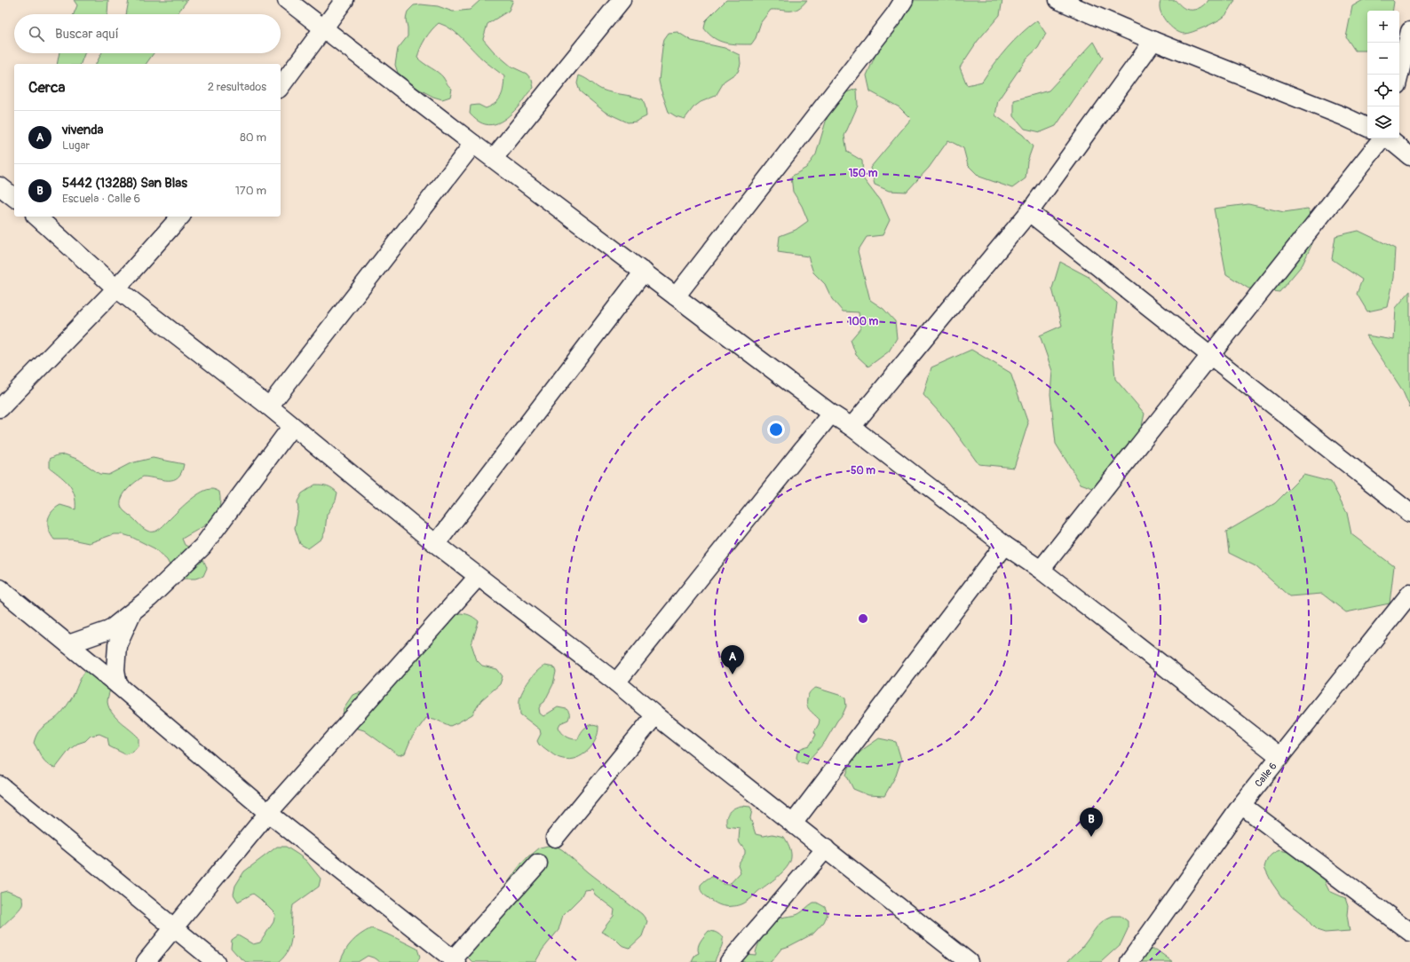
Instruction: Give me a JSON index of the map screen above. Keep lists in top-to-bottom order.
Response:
{
  "streets": {
    "street": ["Calle 6"]
  },
  "page": {
    "map_buttons": ["+", "−"],
    "search": "Buscar aquí",
    "heading": ["Cerca", "2 resultados"],
    "list": [
      {
        "mark": "A",
        "name": "vivenda",
        "note": "Lugar",
        "value": "80 m"
      },
      {
        "mark": "B",
        "name": "5442 (13288) San Blas",
        "note": "Escuela · Calle 6",
        "value": "170 m"
      }
    ],
    "pins": ["A", "B"]
  },
  "rings": ["150 m", "100 m", "50 m"]
}
